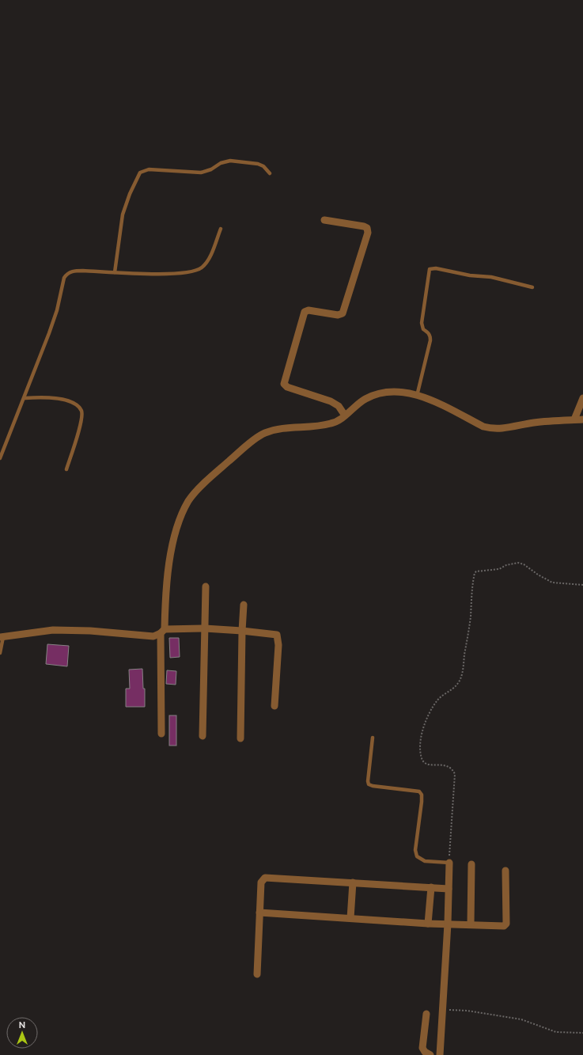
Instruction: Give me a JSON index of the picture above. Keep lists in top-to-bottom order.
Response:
{
  "north": "top"
}
